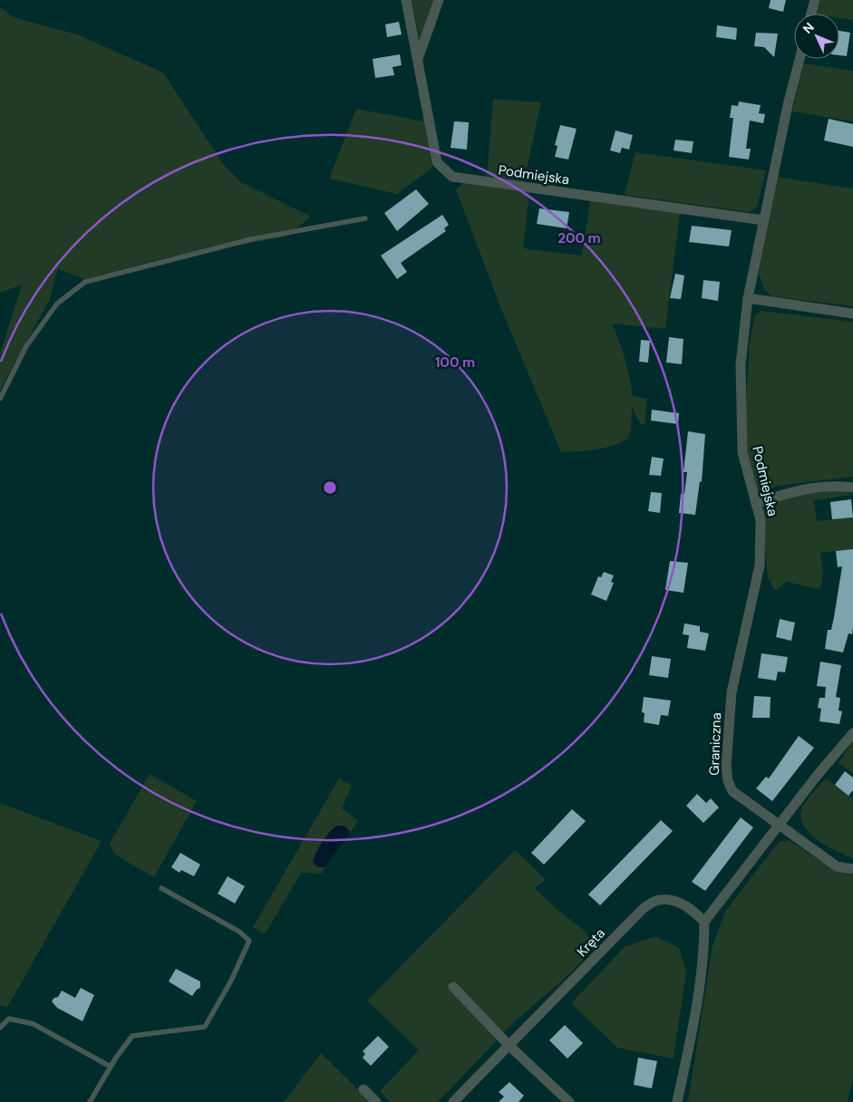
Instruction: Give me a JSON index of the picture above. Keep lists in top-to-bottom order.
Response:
{
  "streets": {
    "street": ["Podmiejska", "Graniczna", "Kręta"]
  },
  "crossings": [
    ["Podmiejska", "Graniczna"]
  ],
  "north": "top left",
  "rings": ["200 m", "100 m"]
}
